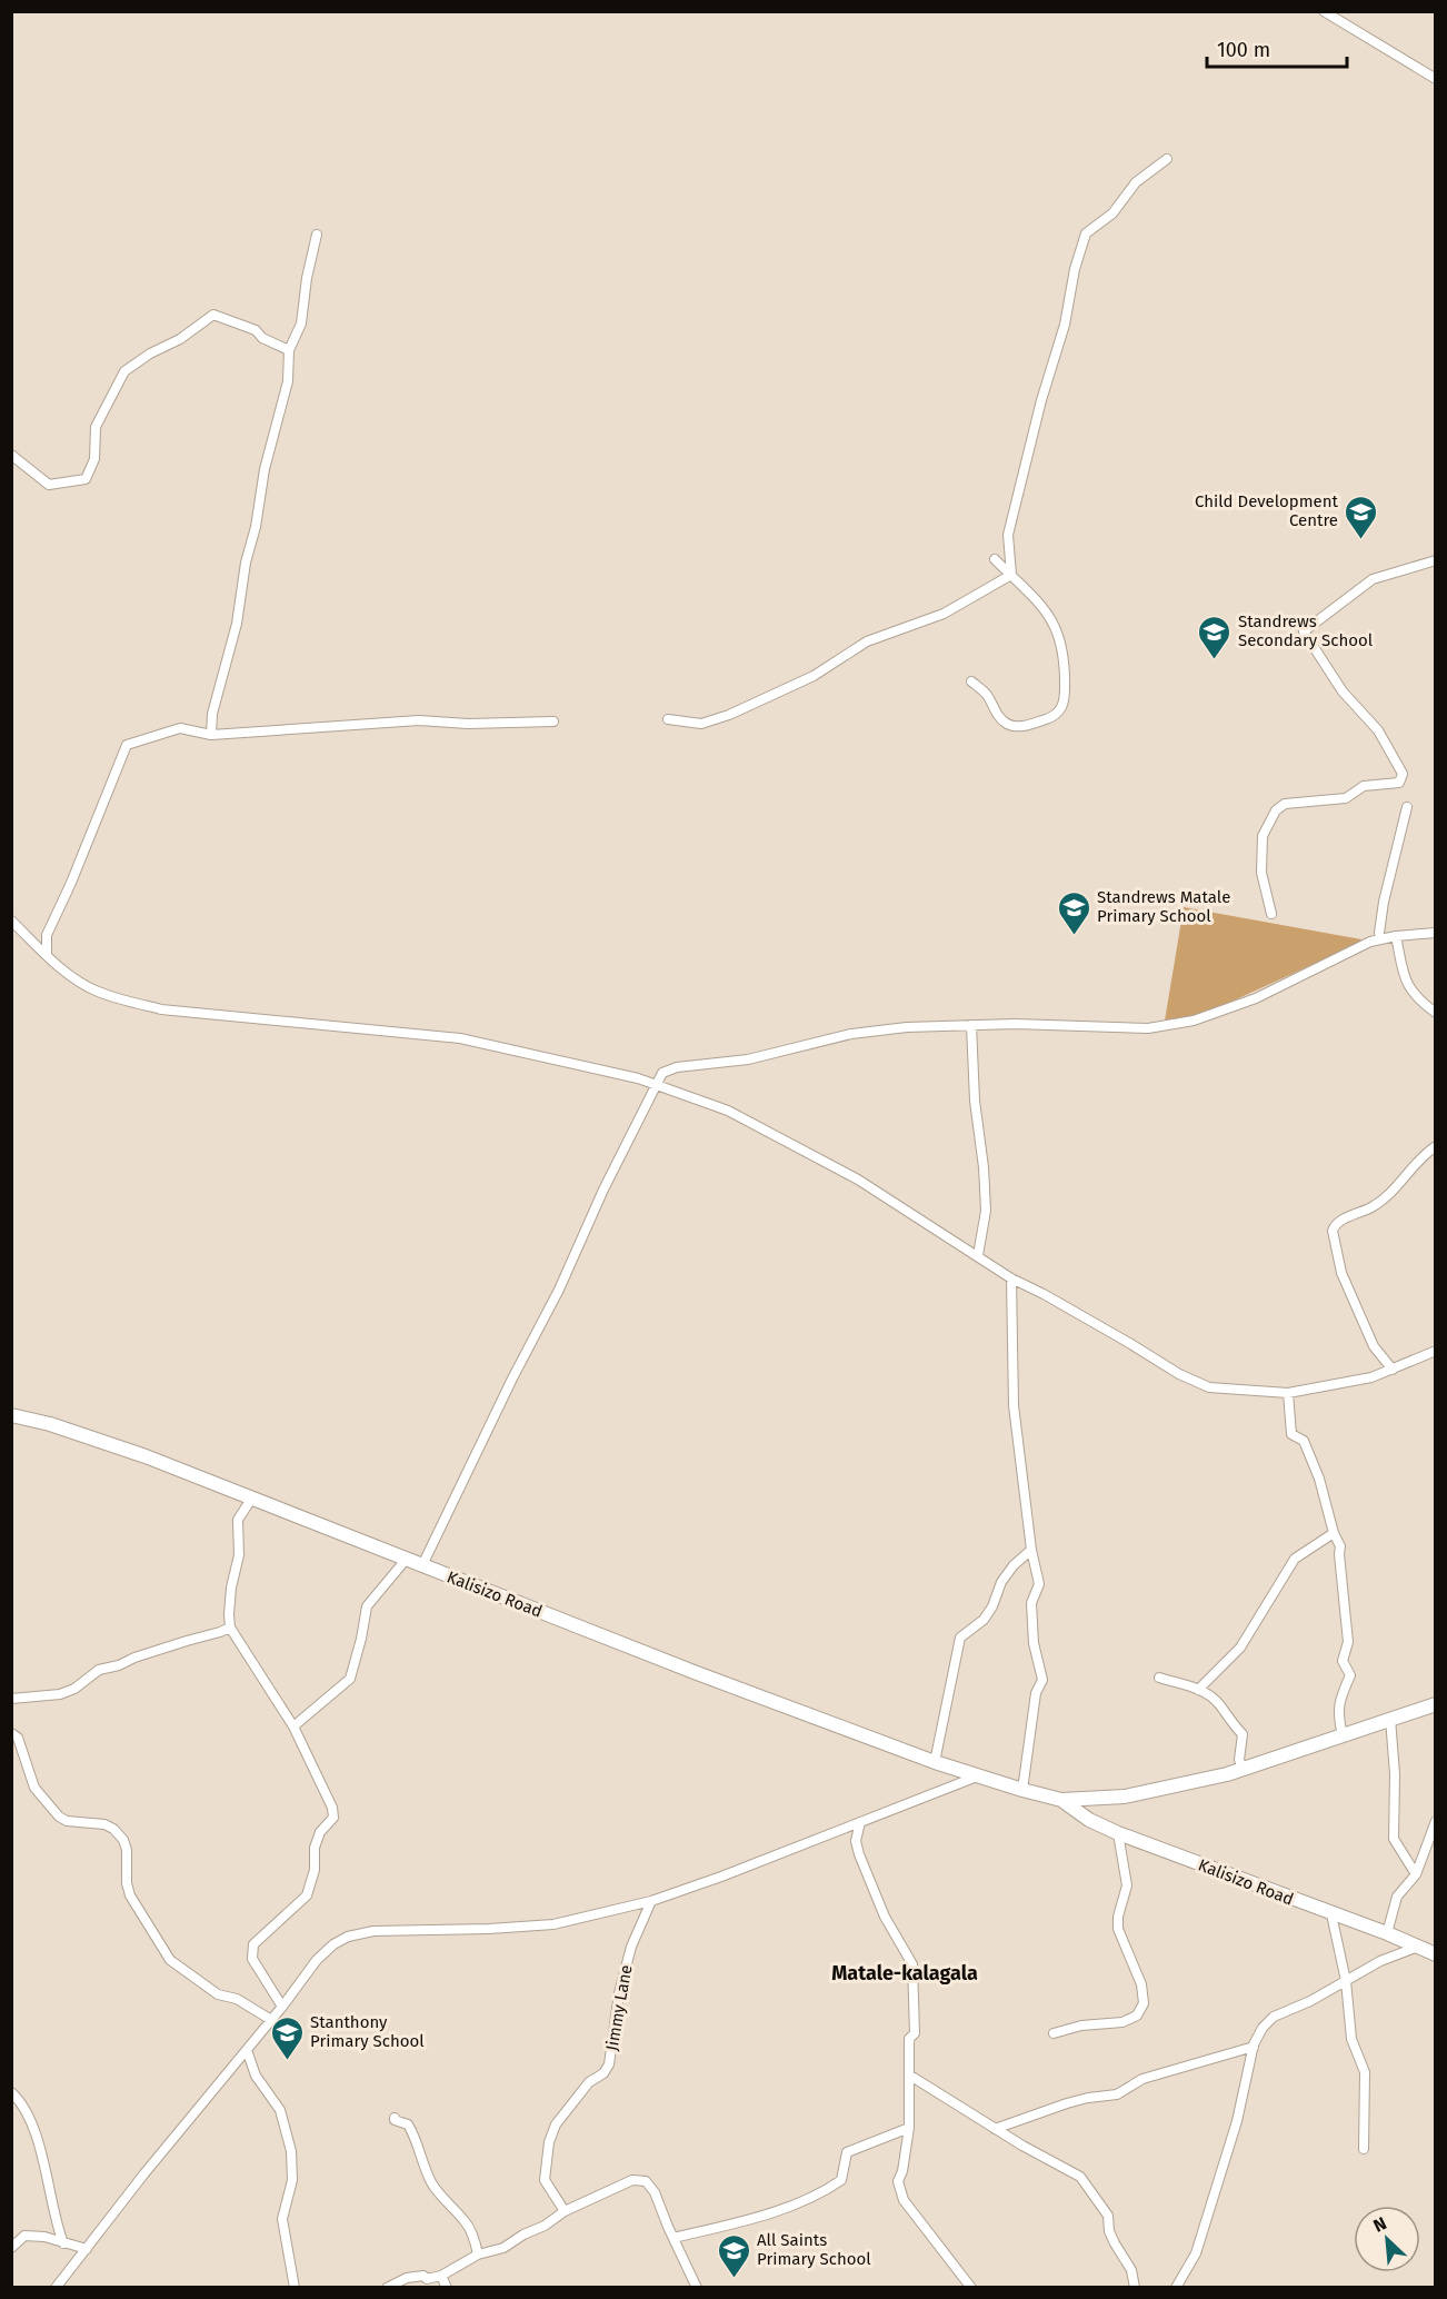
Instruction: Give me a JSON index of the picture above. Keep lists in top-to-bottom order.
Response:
{
  "streets": {
    "street": ["Kalisizo Road", "Jimmy Lane"]
  },
  "districts": ["Matale-kalagala"],
  "places": {
    "school or university": [
      "Child Development Centre",
      "Standrews Secondary School",
      "Standrews Matale Primary School",
      "Stanthony Primary School",
      "All Saints Primary School"
    ]
  },
  "scale_bar": "100 m",
  "north": "top left"
}
